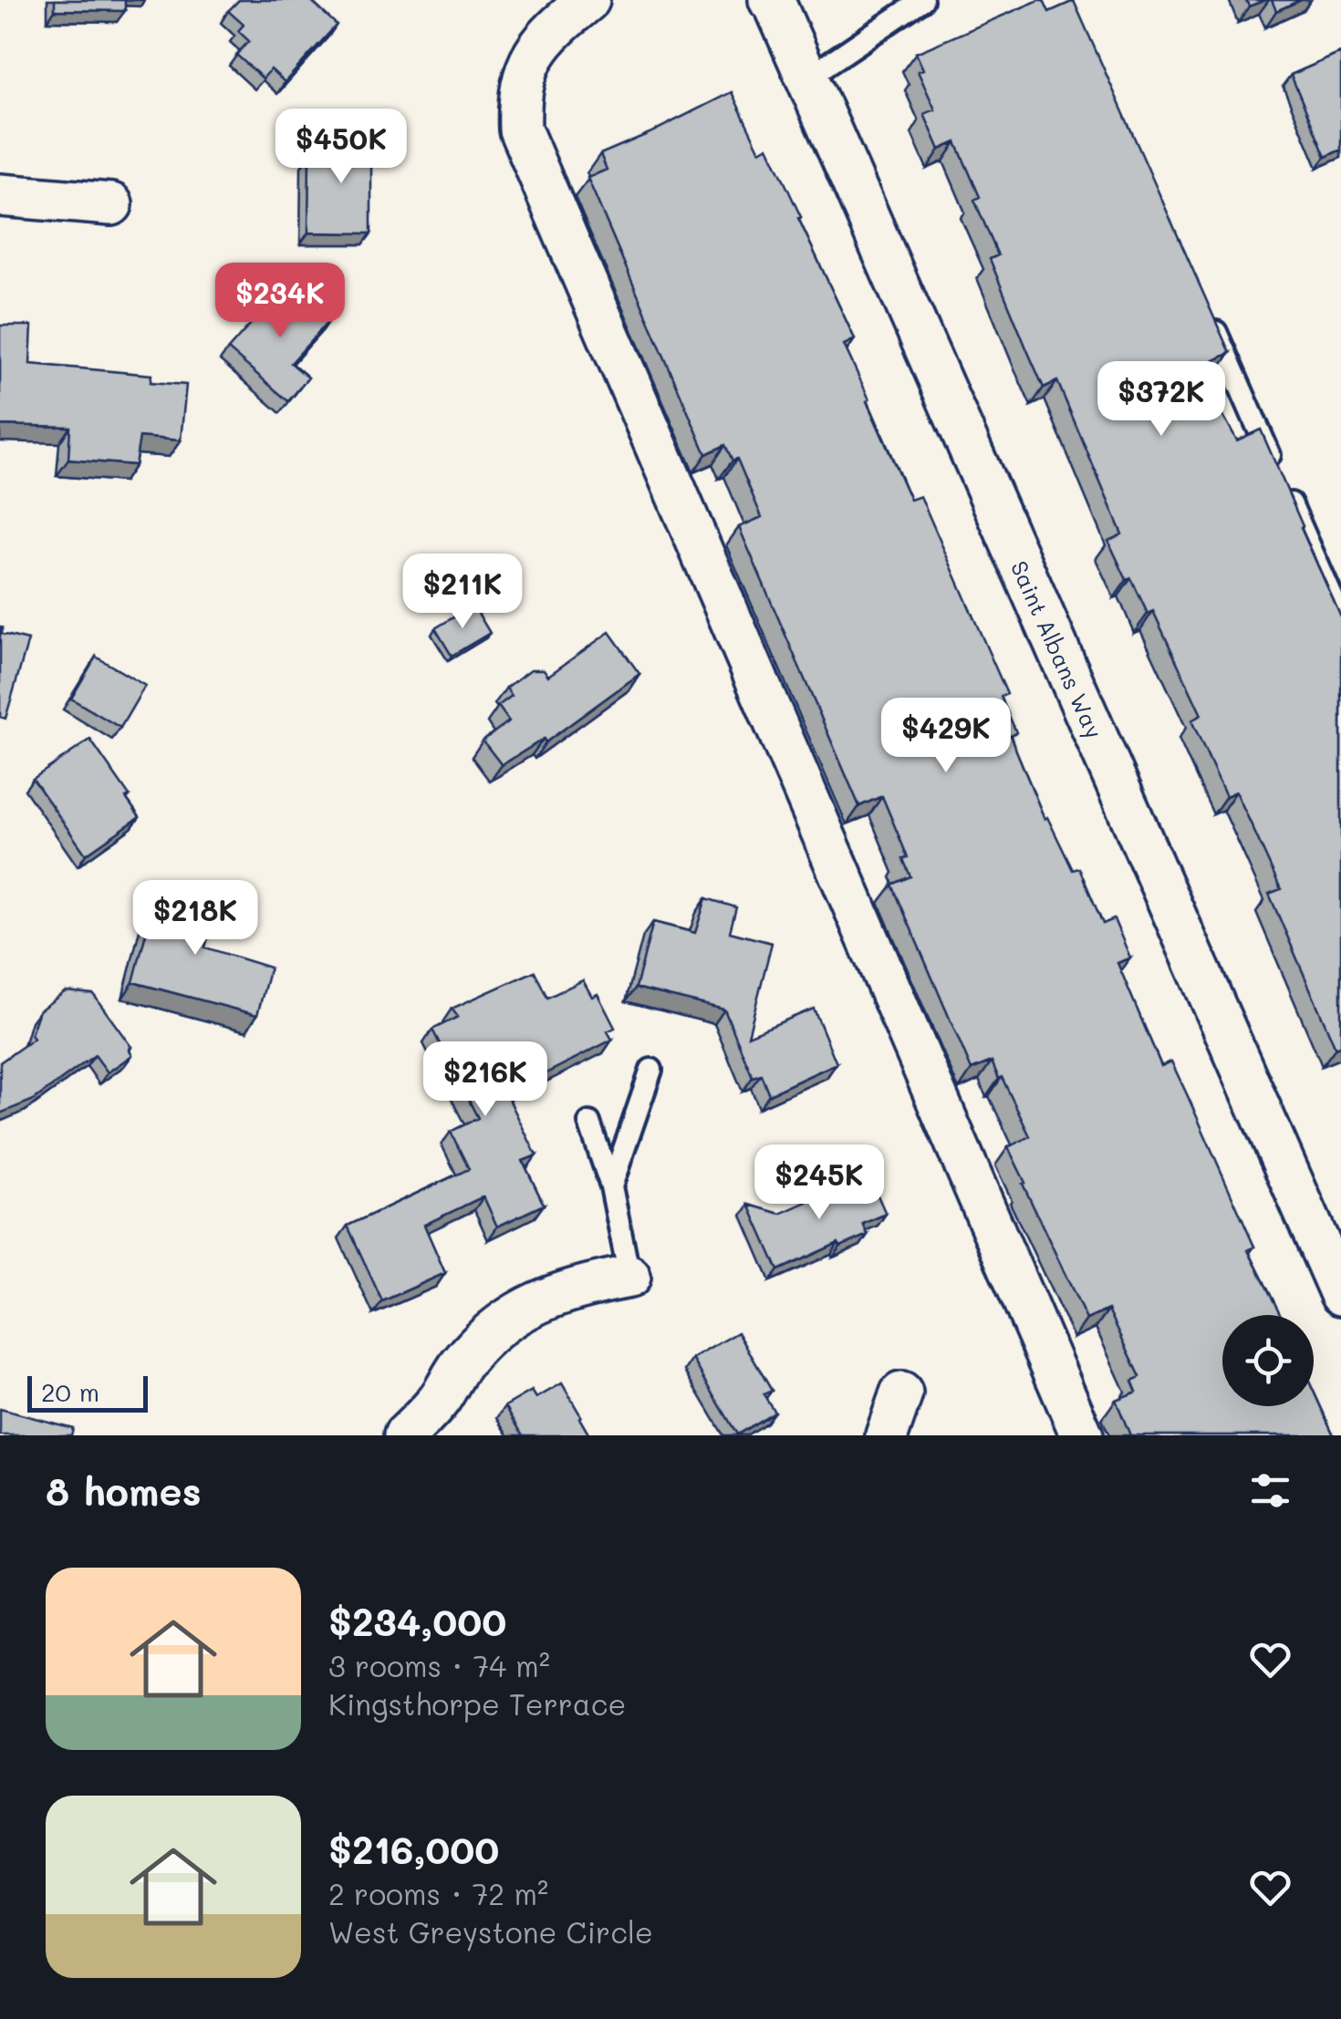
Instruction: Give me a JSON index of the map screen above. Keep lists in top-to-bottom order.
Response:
{
  "streets": {
    "street": ["Saint Albans Way"]
  },
  "scale_bar": "20 m",
  "page": {
    "price": [
      "$450K",
      "$234K",
      "$372K",
      "$211K",
      "$429K",
      "$218K",
      "$216K",
      "$245K"
    ],
    "scale": "20 m",
    "heading": "8 homes",
    "list": [
      {
        "name": "$234,000",
        "note": "3 rooms · 74 m² · Kingsthorpe Terrace"
      },
      {
        "name": "$216,000",
        "note": "2 rooms · 72 m² · West Greystone Circle"
      }
    ]
  }
}
